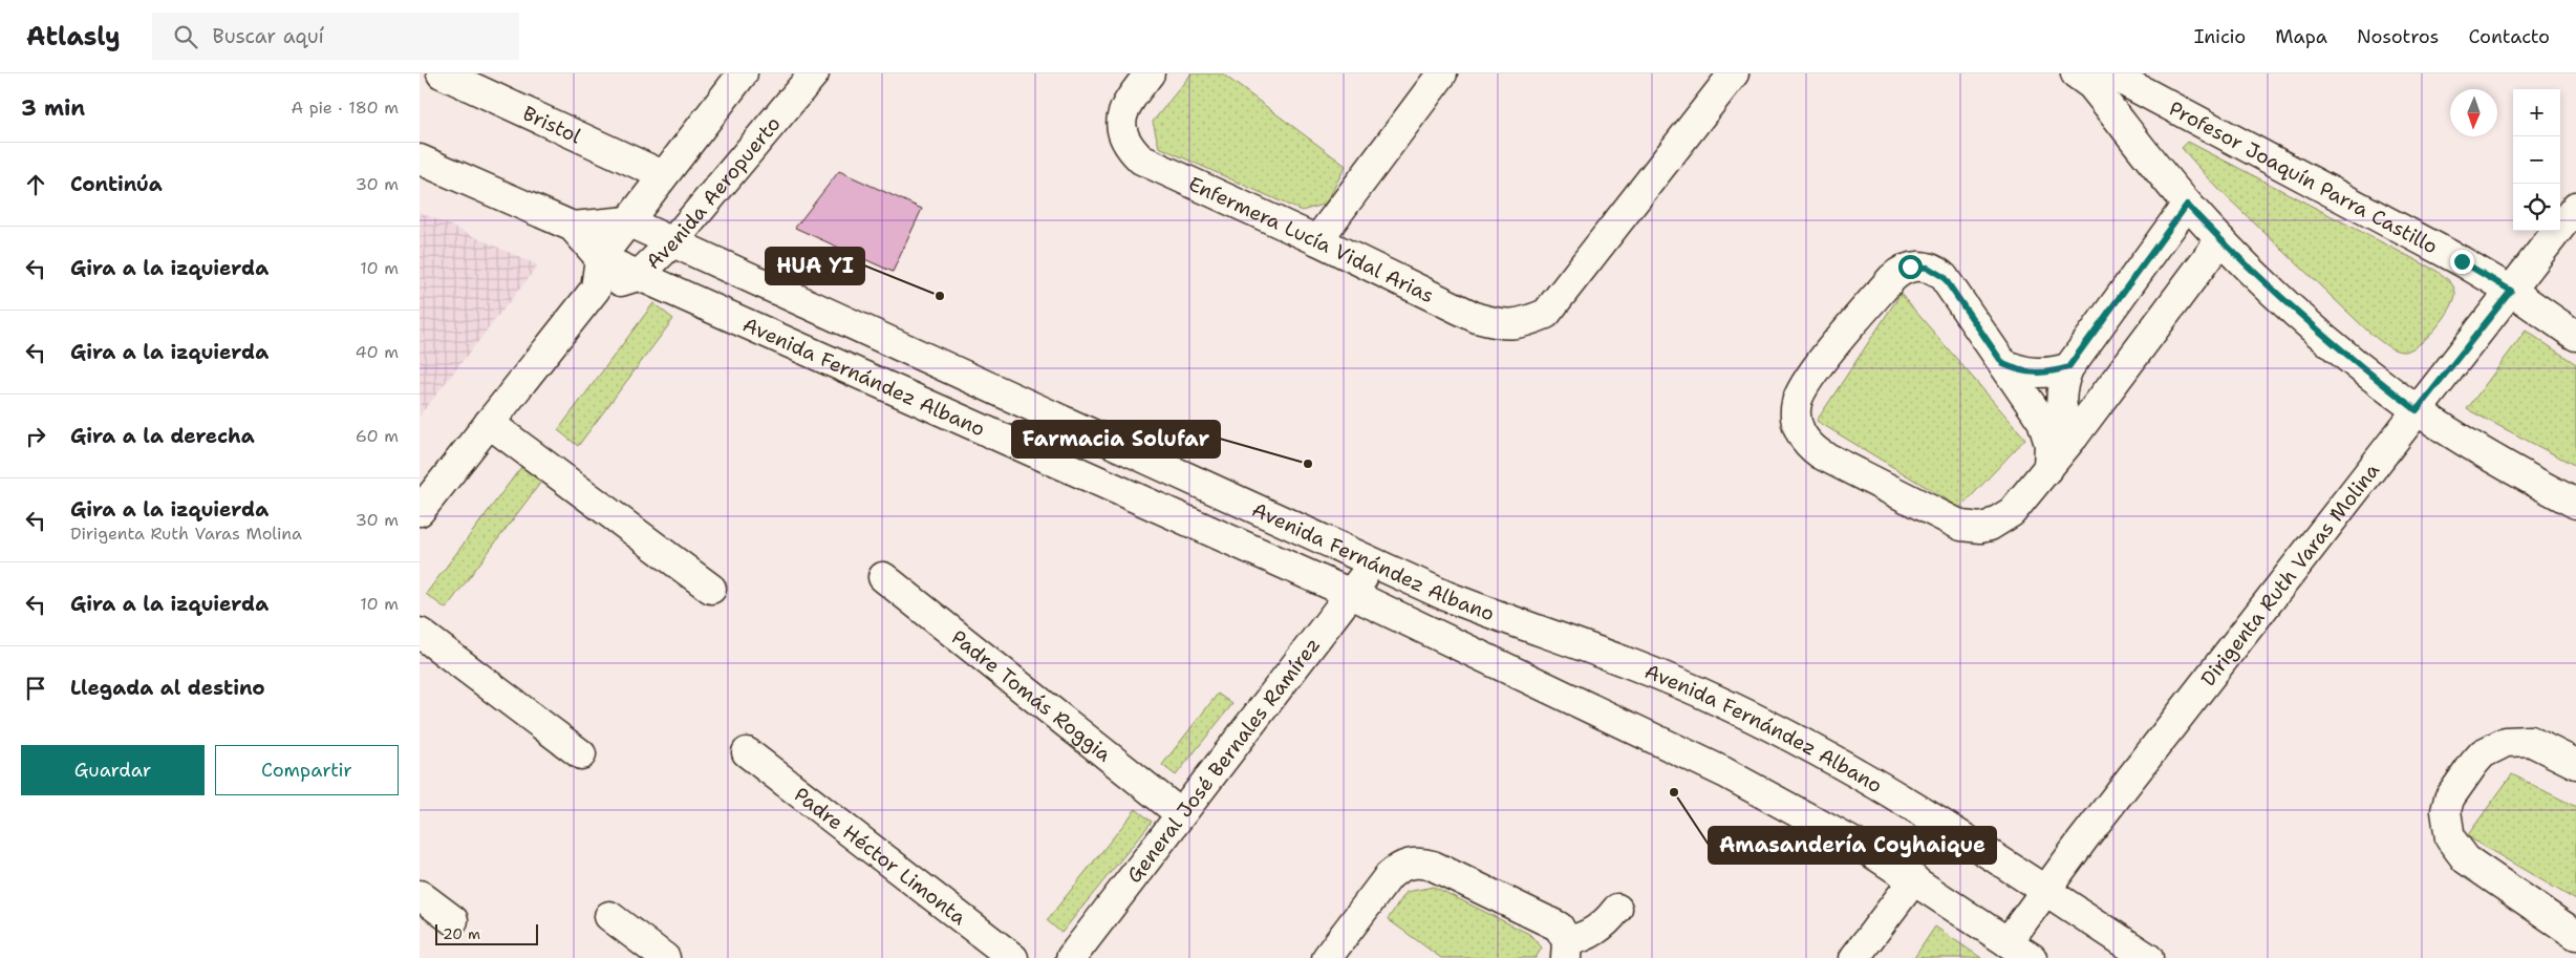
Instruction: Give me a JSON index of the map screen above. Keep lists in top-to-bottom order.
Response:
{
  "streets": {
    "street": [
      "Bristol",
      "Profesor Joaquín Parra Castillo",
      "Avenida Aeropuerto",
      "Enfermera Lucía Vidal Arias",
      "Avenida Fernández Albano",
      "Dirigenta Ruth Varas Molina",
      "Padre Tomás Roggia",
      "General José Bernales Ramírez",
      "Padre Héctor Limonta"
    ]
  },
  "crossings": [
    ["Profesor Joaquín Parra Castillo", "Dirigenta Ruth Varas Molina"],
    ["Avenida Aeropuerto", "Avenida Fernández Albano"],
    ["Avenida Fernández Albano", "Dirigenta Ruth Varas Molina"],
    ["Avenida Fernández Albano", "General José Bernales Ramírez"],
    ["Padre Tomás Roggia", "General José Bernales Ramírez"]
  ],
  "places": ["HUA YI", "Farmacia Solufar", "Amasandería Coyhaique"],
  "scale_bar": "20 m",
  "north": "bottom",
  "page": {
    "header": "Atlasly",
    "search": "Buscar aquí",
    "nav": [
      "Inicio",
      "Mapa",
      "Nosotros",
      "Contacto"
    ],
    "heading": ["3 min", "A pie · 180 m"],
    "map_buttons": ["+", "−"],
    "list": [
      ["Continúa", "30 m"],
      ["Gira a la izquierda", "10 m"],
      ["Gira a la izquierda", "40 m"],
      ["Gira a la derecha", "60 m"],
      ["Gira a la izquierda", "Dirigenta Ruth Varas Molina", "30 m"],
      ["Gira a la izquierda", "10 m"],
      "Llegada al destino"
    ],
    "buttons": ["Guardar", "Compartir"],
    "scale": "20 m"
  }
}
